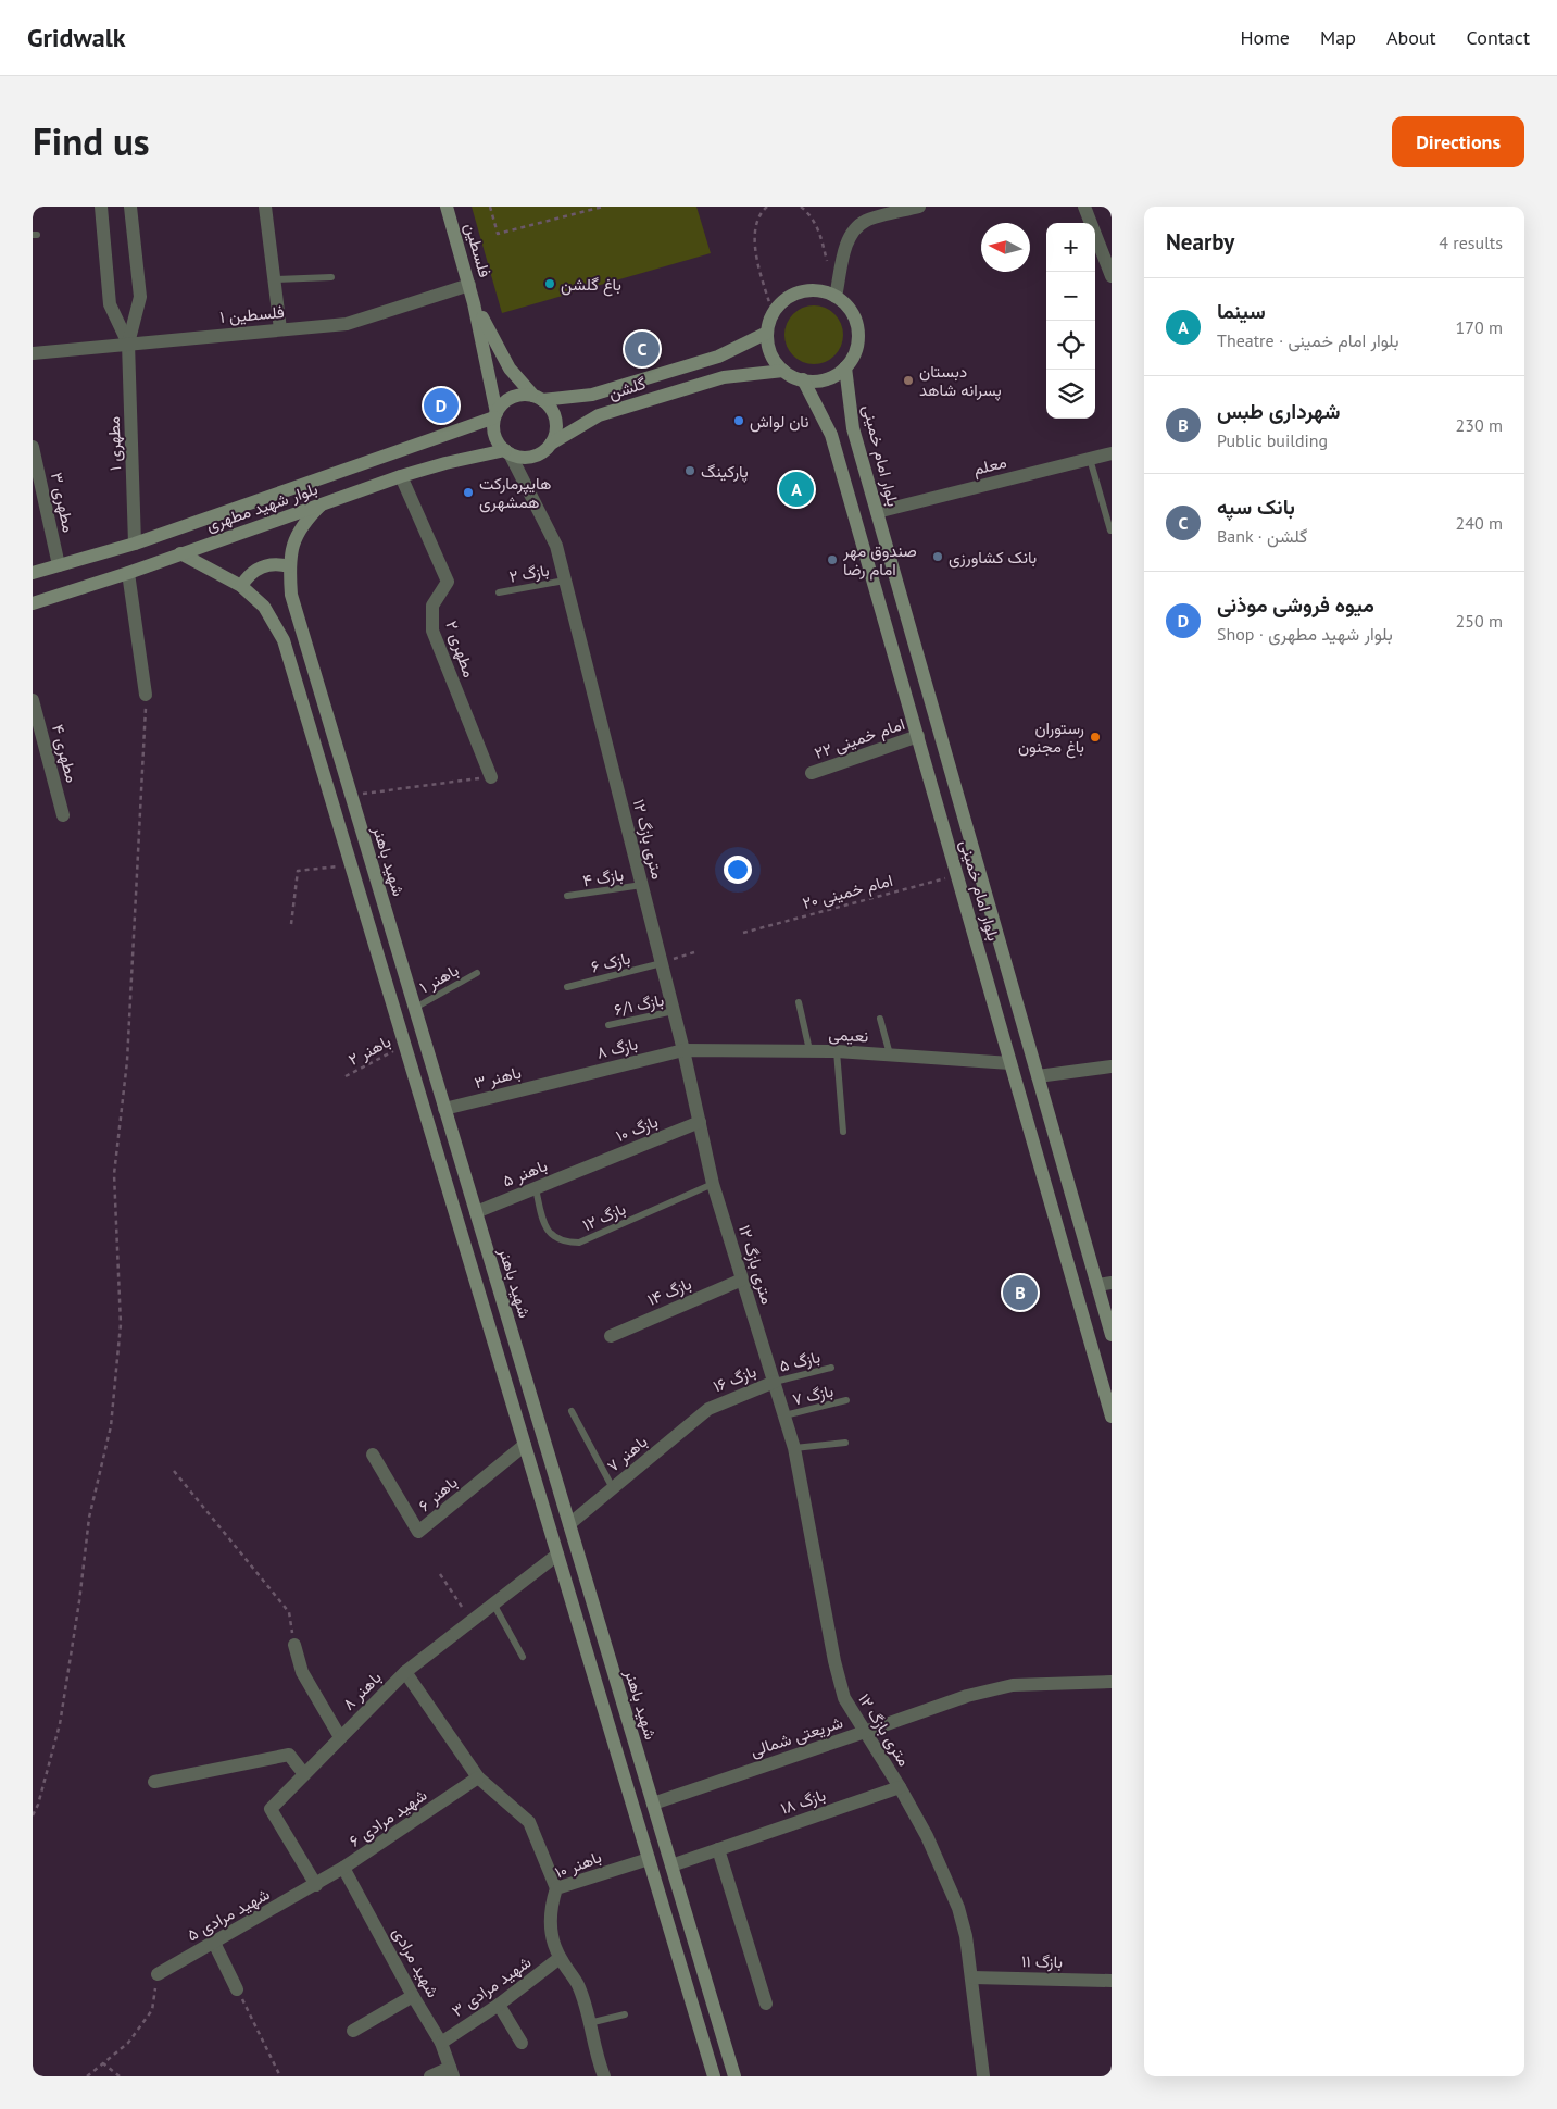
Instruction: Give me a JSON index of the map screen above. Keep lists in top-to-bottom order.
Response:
{
  "streets": {
    "main road": [
      "فلسطین",
      "گلشن",
      "بلوار امام خمینی",
      "بلوار شهید مطهری",
      "شهید باهنر"
    ],
    "street": [
      "فلسطین ۱",
      "مطهری ۱",
      "معلم",
      "مطهری ۳",
      "مطهری ۲",
      "امام خمینی ۲۲",
      "مطهری ۴",
      "۱۲ متری بازگ",
      "نعیمی",
      "بازگ ۸",
      "باهنر ۳",
      "بازگ ۱۰",
      "باهنر ۵",
      "بازگ ۱۴",
      "بازگ ۱۶",
      "باهنر ۷",
      "باهنر ۶",
      "باهنر ۸",
      "شریعتی شمالی",
      "بازگ ۱۸",
      "شهید مرادی ۶",
      "باهنر ۱۰",
      "شهید مرادی ۵",
      "بازگ ۱۱",
      "شهید مرادی",
      "شهید مرادی ۳"
    ],
    "lane": [
      "بازگ ۲",
      "بازگ ۴",
      "بازک ۶",
      "باهنر ۱",
      "بازگ ۶/۱",
      "بازگ ۱۲",
      "بازگ ۵",
      "بازگ ۷"
    ],
    "path": ["امام خمینی ۲۰", "باهنر ۲"]
  },
  "crossings": [
    ["فلسطین", "فلسطین ۱"],
    ["فلسطین ۱", "مطهری ۱"],
    ["گلشن", "بلوار امام خمینی"],
    ["گلشن", "بلوار شهید مطهری"],
    ["گلشن", "۱۲ متری بازگ"],
    ["مطهری ۱", "بلوار شهید مطهری"],
    ["بلوار امام خمینی", "معلم"],
    ["بلوار امام خمینی", "امام خمینی ۲۲"],
    ["بلوار امام خمینی", "امام خمینی ۲۰"],
    ["بلوار امام خمینی", "نعیمی"],
    ["مطهری ۳", "بلوار شهید مطهری"],
    ["بلوار شهید مطهری", "مطهری ۲"],
    ["بلوار شهید مطهری", "۱۲ متری بازگ"],
    ["بلوار شهید مطهری", "شهید باهنر"],
    ["بازگ ۲", "۱۲ متری بازگ"],
    ["۱۲ متری بازگ", "بازگ ۴"],
    ["۱۲ متری بازگ", "بازک ۶"],
    ["۱۲ متری بازگ", "بازگ ۶/۱"],
    ["۱۲ متری بازگ", "نعیمی"],
    ["۱۲ متری بازگ", "بازگ ۸"],
    ["۱۲ متری بازگ", "بازگ ۱۰"],
    ["۱۲ متری بازگ", "بازگ ۱۲"],
    ["۱۲ متری بازگ", "بازگ ۱۴"],
    ["۱۲ متری بازگ", "بازگ ۵"],
    ["۱۲ متری بازگ", "بازگ ۱۶"],
    ["۱۲ متری بازگ", "بازگ ۷"],
    ["۱۲ متری بازگ", "شریعتی شمالی"],
    ["۱۲ متری بازگ", "بازگ ۱۸"],
    ["۱۲ متری بازگ", "بازگ ۱۱"],
    ["شهید باهنر", "باهنر ۱"],
    ["شهید باهنر", "باهنر ۳"],
    ["شهید باهنر", "باهنر ۵"],
    ["شهید باهنر", "باهنر ۷"],
    ["شهید باهنر", "شریعتی شمالی"],
    ["شهید باهنر", "بازگ ۱۸"],
    ["نعیمی", "بازگ ۸"],
    ["بازگ ۸", "باهنر ۳"],
    ["بازگ ۱۰", "باهنر ۵"],
    ["باهنر ۵", "بازگ ۱۲"],
    ["بازگ ۵", "بازگ ۱۶"],
    ["بازگ ۱۶", "باهنر ۷"],
    ["باهنر ۸", "شهید مرادی ۶"],
    ["باهنر ۸", "شهید مرادی ۵"],
    ["شهید مرادی ۶", "شهید مرادی ۵"],
    ["شهید مرادی ۶", "شهید مرادی"],
    ["باهنر ۱۰", "شهید مرادی ۳"],
    ["شهید مرادی", "شهید مرادی ۳"]
  ],
  "places": [
    "باغ گلشن",
    "دبستان پسرانه شاهد",
    "نان لواش",
    "پارکینگ",
    "هايپرماركت همشهری",
    "بانک کشاورزی",
    "صندوق مهر امام رضا",
    "رستوران باغ مجنون"
  ],
  "north": "left",
  "page": {
    "header": "Gridwalk",
    "nav": [
      "Home",
      "Map",
      "About",
      "Contact"
    ],
    "title": "Find us",
    "buttons": "Directions",
    "heading": ["Nearby", "4 results"],
    "map_buttons": ["+", "−"],
    "list": [
      {
        "mark": "A",
        "name": "سینما",
        "note": "Theatre · بلوار امام خمینی",
        "value": "170 m"
      },
      {
        "mark": "B",
        "name": "شهرداری طبس",
        "note": "Public building",
        "value": "230 m"
      },
      {
        "mark": "C",
        "name": "بانک سپه",
        "note": "Bank · گلشن",
        "value": "240 m"
      },
      {
        "mark": "D",
        "name": "میوه فروشی موذنی",
        "note": "Shop · بلوار شهید مطهری",
        "value": "250 m"
      }
    ],
    "pins": [
      "C",
      "D",
      "A",
      "B"
    ]
  }
}
